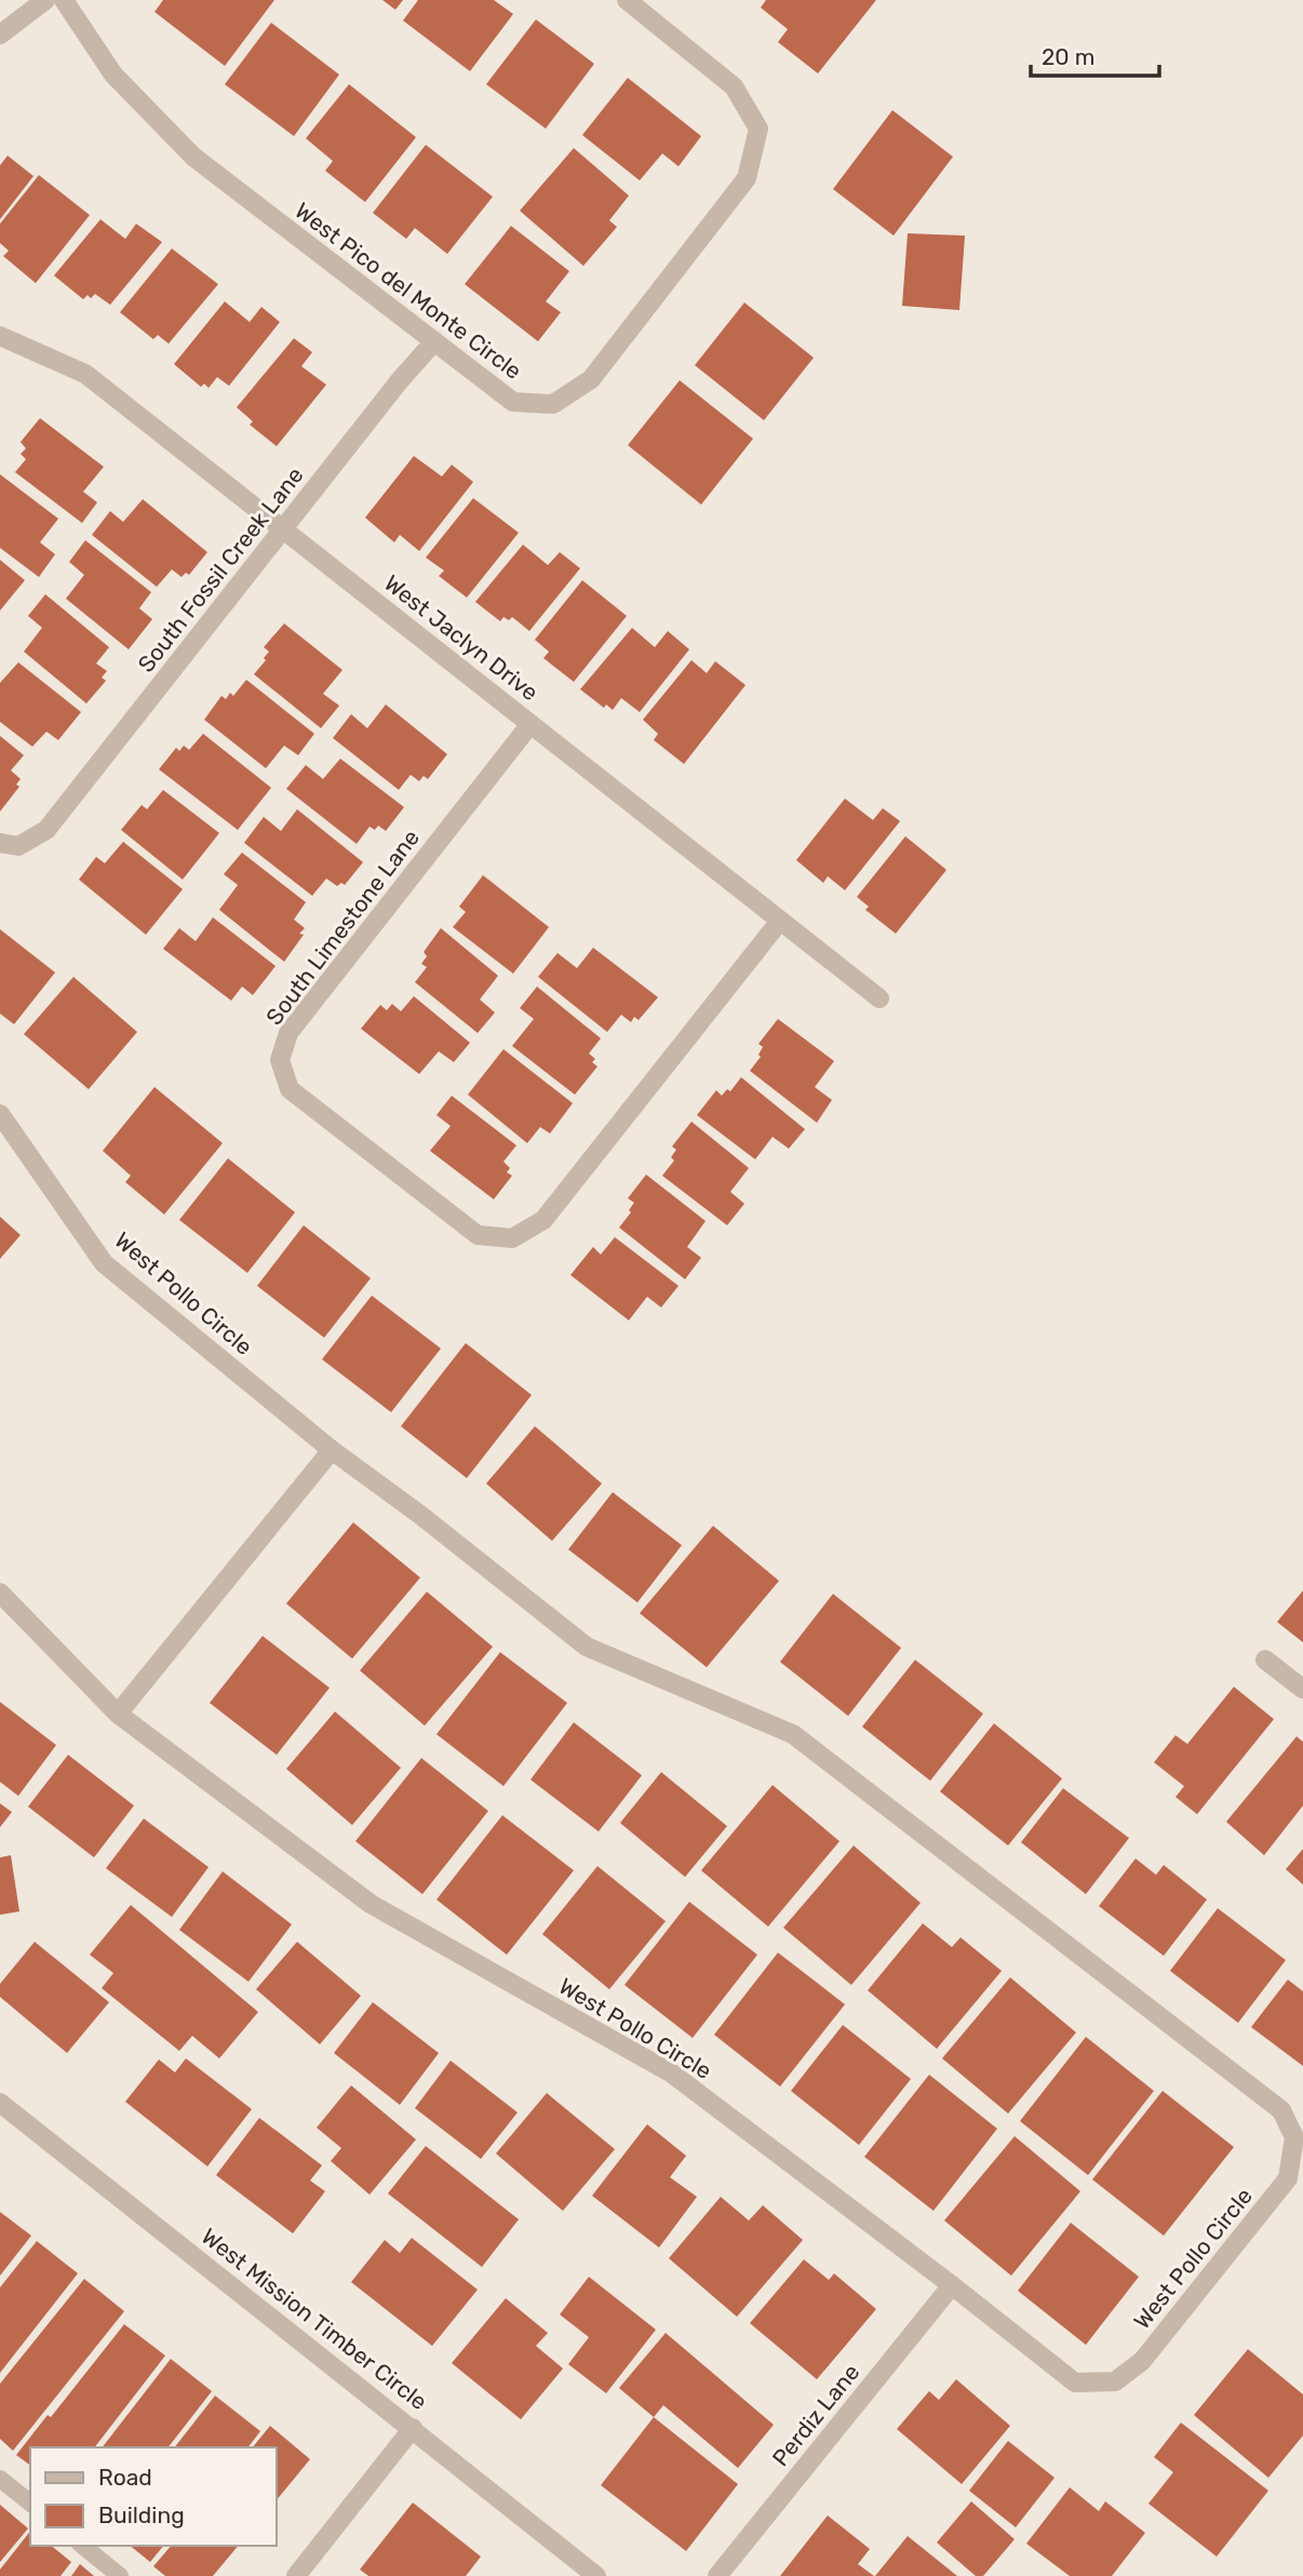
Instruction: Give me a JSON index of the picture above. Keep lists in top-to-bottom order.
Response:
{
  "streets": {
    "street": [
      "West Pico del Monte Circle",
      "South Fossil Creek Lane",
      "West Jaclyn Drive",
      "South Limestone Lane",
      "West Pollo Circle",
      "West Mission Timber Circle",
      "Perdiz Lane"
    ]
  },
  "crossings": [
    ["West Pico del Monte Circle", "South Fossil Creek Lane"],
    ["South Fossil Creek Lane", "West Jaclyn Drive"],
    ["West Jaclyn Drive", "South Limestone Lane"],
    ["West Pollo Circle", "Perdiz Lane"]
  ],
  "legend": ["Road", "Building"],
  "scale_bar": "20 m"
}
